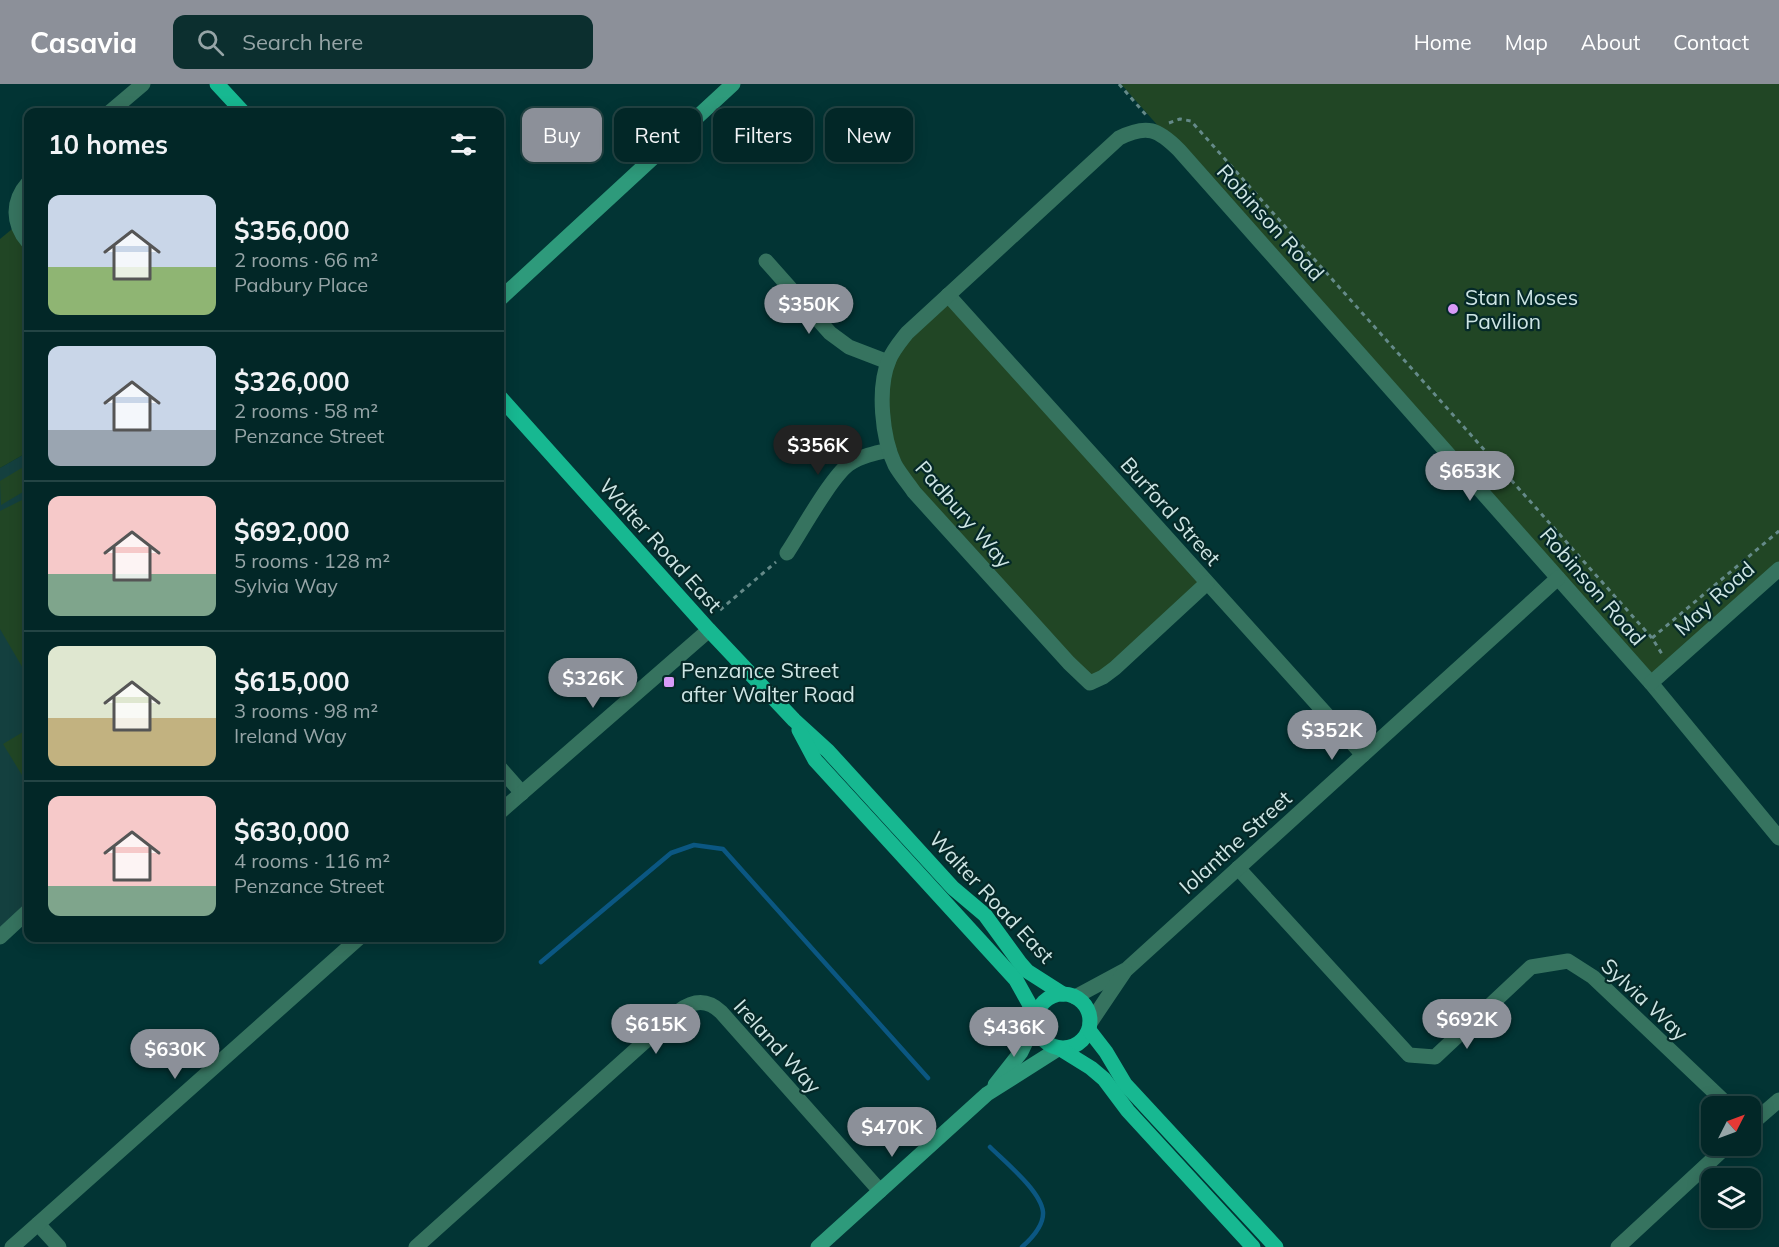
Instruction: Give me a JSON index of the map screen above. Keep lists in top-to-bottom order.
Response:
{
  "streets": {
    "main road": ["Walter Road East"],
    "street": [
      "Robinson Road",
      "Burford Street",
      "Padbury Way",
      "May Road",
      "Iolanthe Street",
      "Sylvia Way",
      "Ireland Way"
    ]
  },
  "crossings": [
    ["Robinson Road", "Padbury Way"],
    ["Robinson Road", "May Road"],
    ["Robinson Road", "Iolanthe Street"],
    ["Burford Street", "Padbury Way"],
    ["Burford Street", "Iolanthe Street"],
    ["Walter Road East", "Iolanthe Street"],
    ["Iolanthe Street", "Sylvia Way"]
  ],
  "places": {
    "other": ["Stan Moses Pavilion"],
    "transit": ["Penzance Street after Walter Road"]
  },
  "north": "top right",
  "page": {
    "header": "Casavia",
    "search": "Search here",
    "nav": [
      "Home",
      "Map",
      "About",
      "Contact"
    ],
    "chip": [
      "Buy",
      "Rent",
      "Filters",
      "New"
    ],
    "heading": "10 homes",
    "list": [
      {
        "name": "$356,000",
        "note": "2 rooms · 66 m² · Padbury Place"
      },
      {
        "name": "$326,000",
        "note": "2 rooms · 58 m² · Penzance Street"
      },
      {
        "name": "$692,000",
        "note": "5 rooms · 128 m² · Sylvia Way"
      },
      {
        "name": "$615,000",
        "note": "3 rooms · 98 m² · Ireland Way"
      },
      {
        "name": "$630,000",
        "note": "4 rooms · 116 m² · Penzance Street"
      }
    ],
    "price": [
      "$350K",
      "$356K",
      "$653K",
      "$326K",
      "$352K",
      "$692K",
      "$615K",
      "$436K",
      "$630K",
      "$470K"
    ]
  }
}
